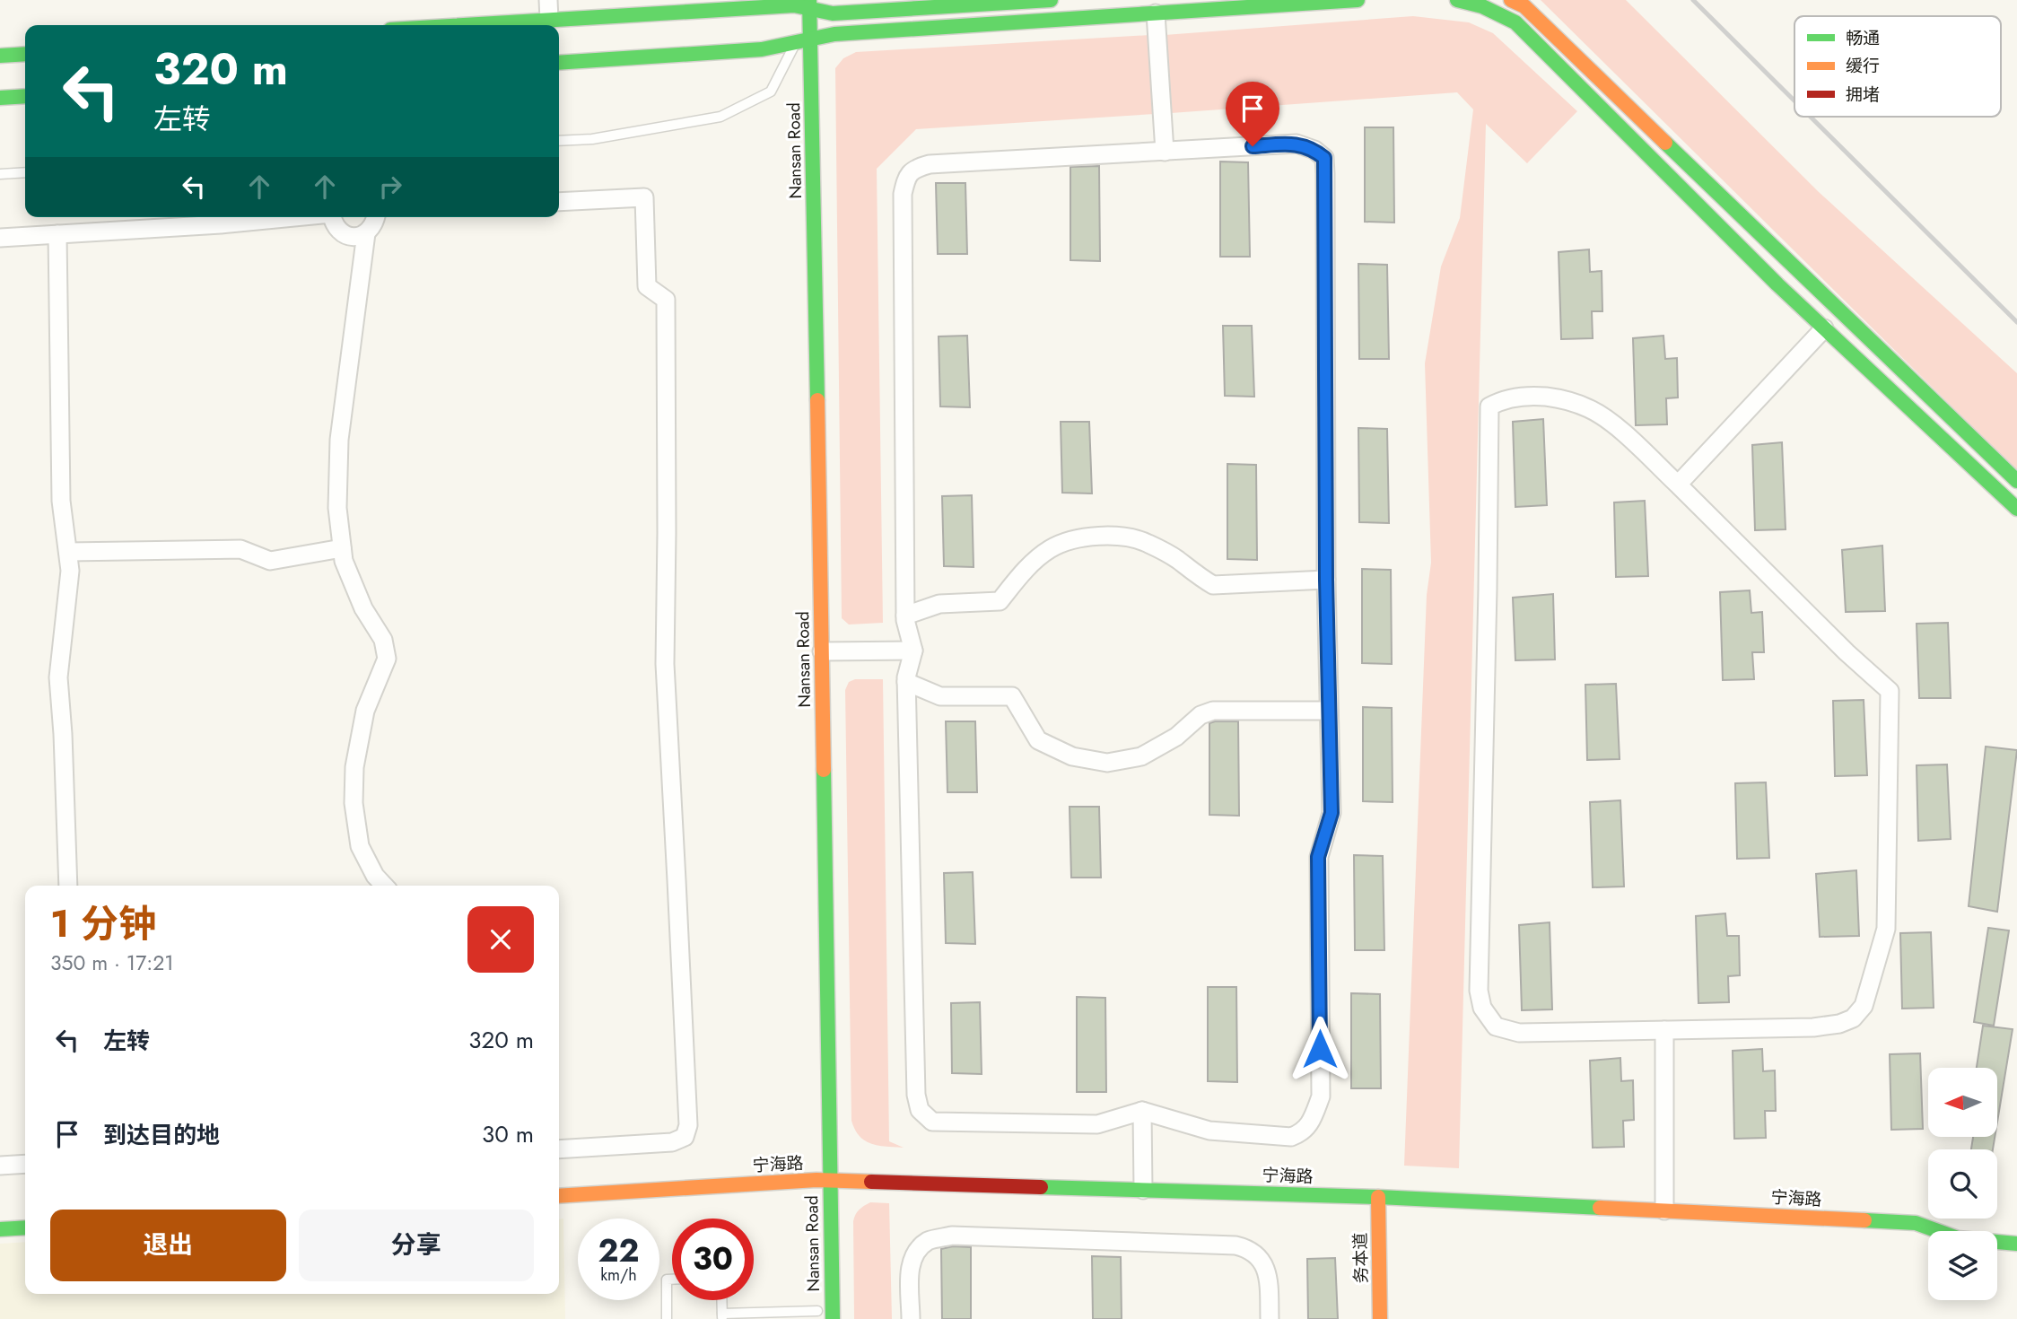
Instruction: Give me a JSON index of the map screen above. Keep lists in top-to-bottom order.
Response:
{
  "streets": {
    "main road": ["Nansan Road", "宁海路", "务本道"]
  },
  "crossings": [
    ["Nansan Road", "宁海路"],
    ["宁海路", "务本道"]
  ],
  "legend": ["畅通", "缓行", "拥堵"],
  "north": "left",
  "page": {
    "turn": ["320 m", "左转"],
    "heading": ["1 分钟", "350 m · 17:21"],
    "list": [
      {
        "name": "左转",
        "value": "320 m"
      },
      {
        "name": "到达目的地",
        "value": "30 m"
      }
    ],
    "buttons": ["退出", "分享"],
    "speed": "22 km/h",
    "limit": "30"
  }
}
